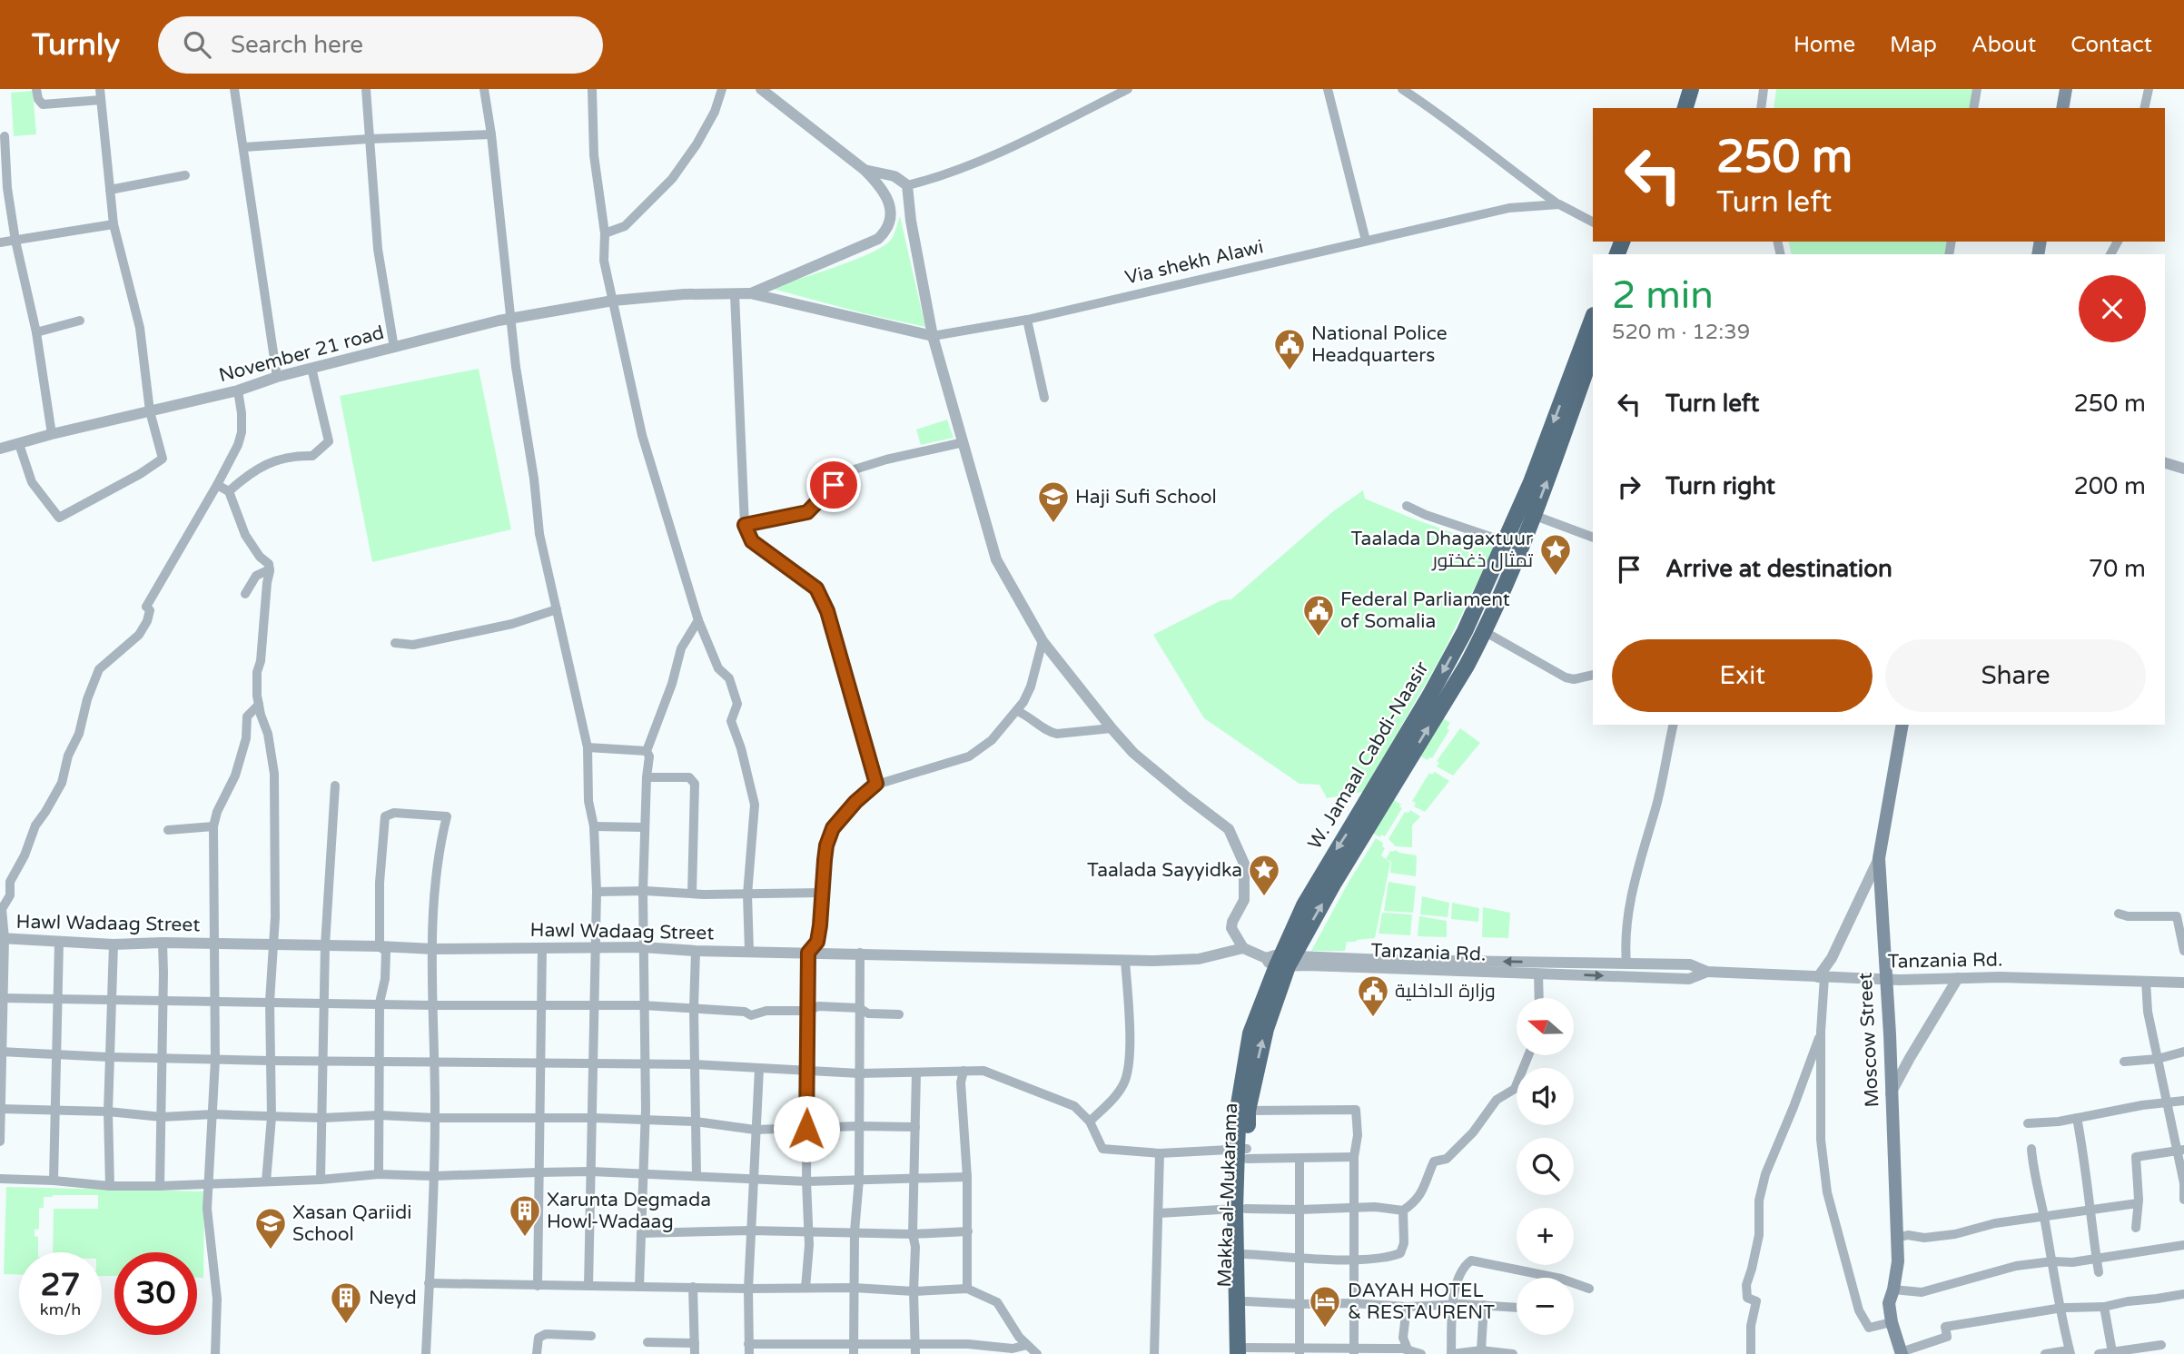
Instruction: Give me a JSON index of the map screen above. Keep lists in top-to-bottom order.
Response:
{
  "streets": {
    "highway": ["W. Jamaal Cabdi-Naasir", "Makka al-Mukarama"],
    "main road": ["Moscow Street"],
    "street": [
      "Via shekh Alawi",
      "November 21 road",
      "Hawl Wadaag Street",
      "Tanzania Rd."
    ]
  },
  "crossings": [
    ["W. Jamaal Cabdi-Naasir", "Tanzania Rd."],
    ["W. Jamaal Cabdi-Naasir", "Makka al-Mukarama"],
    ["Hawl Wadaag Street", "Tanzania Rd."],
    ["Tanzania Rd.", "Makka al-Mukarama"]
  ],
  "places": {
    "public building": ["National Police Headquarters", "Federal Parliament of Somalia", "وزارة الداخلية"],
    "school or university": ["Haji Sufi School", "Xasan Qariidi School"],
    "place": ["Taalada Dhagaxtuur تمثال ذغختور", "Taalada Sayyidka"],
    "building": ["Xarunta Degmada Howl-Wadaag", "Neyd"],
    "hotel": ["DAYAH HOTEL & RESTAURENT"]
  },
  "north": "left",
  "page": {
    "header": "Turnly",
    "search": "Search here",
    "nav": [
      "Home",
      "Map",
      "About",
      "Contact"
    ],
    "turn": ["250 m", "Turn left"],
    "heading": ["2 min", "520 m · 12:39"],
    "list": [
      {
        "name": "Turn left",
        "value": "250 m"
      },
      {
        "name": "Turn right",
        "value": "200 m"
      },
      {
        "name": "Arrive at destination",
        "value": "70 m"
      }
    ],
    "buttons": ["Exit", "Share"],
    "map_buttons": ["+", "−"],
    "speed": "27 km/h",
    "limit": "30"
  }
}
